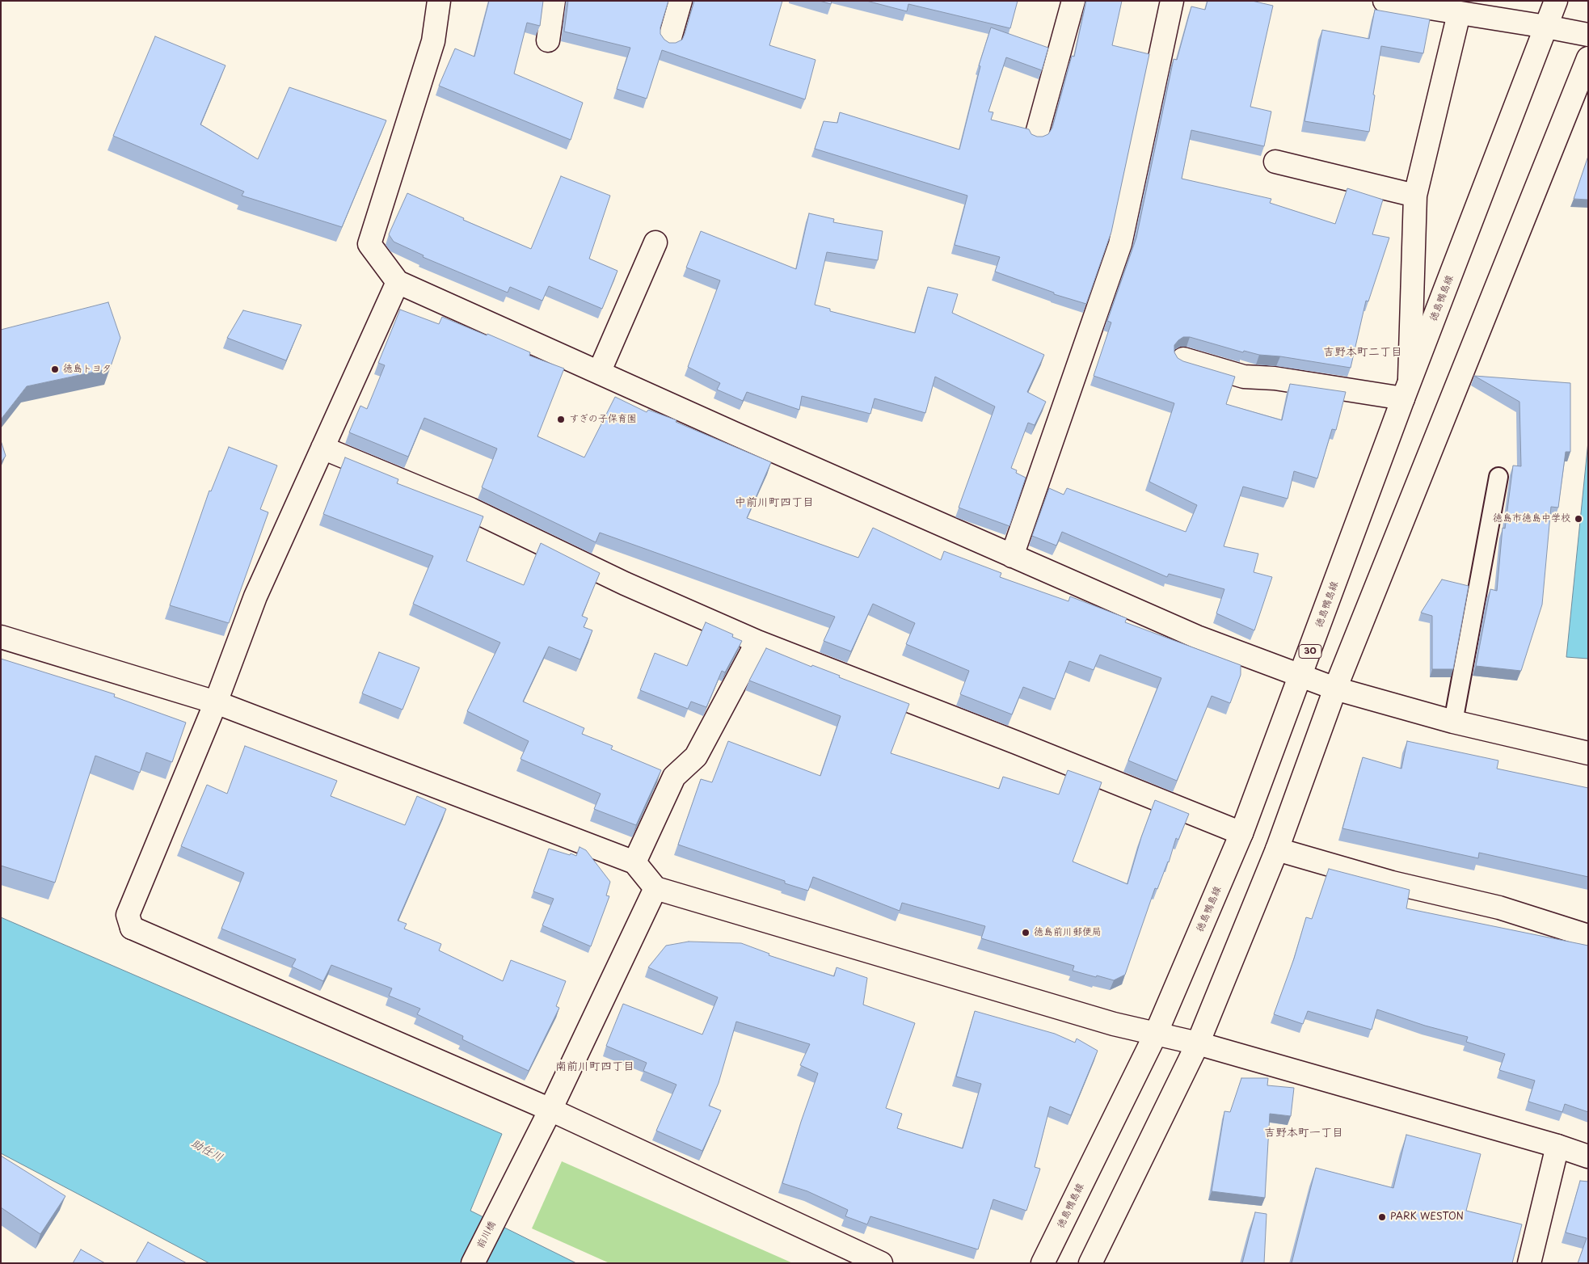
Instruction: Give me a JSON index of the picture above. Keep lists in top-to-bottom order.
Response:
{
  "streets": {
    "street": ["徳島鴨島線", "30", "前川橋"]
  },
  "districts": [
    "吉野本町二丁目",
    "中前川町四丁目",
    "南前川町四丁目",
    "吉野本町一丁目"
  ],
  "water": ["助任川"],
  "places": [
    "徳島トヨタ",
    "すぎの子保育園",
    "徳島市徳島中学校",
    "徳島前川郵便局",
    "PARK WESTON"
  ]
}
